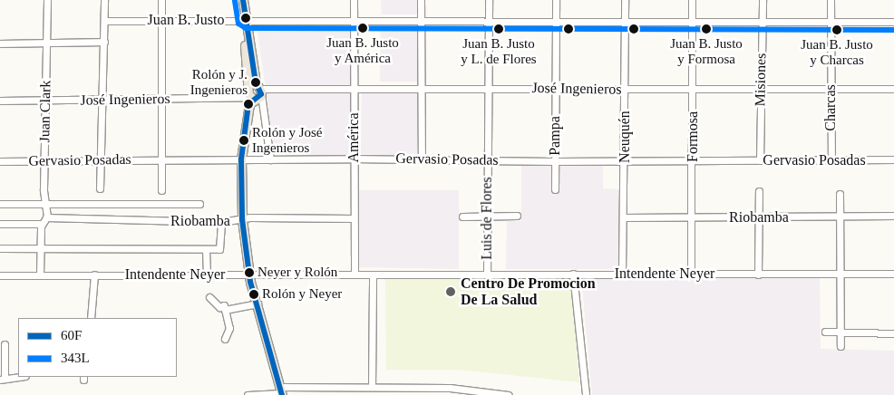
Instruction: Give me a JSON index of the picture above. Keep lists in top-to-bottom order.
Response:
{
  "streets": {
    "street": [
      "Juan B. Justo",
      "Misiones",
      "José Ingenieros",
      "Charcas",
      "Juan Clark",
      "Pampa",
      "Neuquén",
      "Formosa",
      "América",
      "Gervasio Posadas",
      "Riobamba",
      "Luis de Flores",
      "Intendente Neyer"
    ]
  },
  "crossings": [
    ["Juan B. Justo", "Misiones"],
    ["Juan B. Justo", "Charcas"],
    ["Juan B. Justo", "Pampa"],
    ["Juan B. Justo", "Neuquén"],
    ["Juan B. Justo", "Formosa"],
    ["Juan B. Justo", "América"],
    ["Juan B. Justo", "Luis de Flores"],
    ["Misiones", "José Ingenieros"],
    ["Misiones", "Gervasio Posadas"],
    ["José Ingenieros", "Charcas"],
    ["José Ingenieros", "Juan Clark"],
    ["José Ingenieros", "Pampa"],
    ["José Ingenieros", "Neuquén"],
    ["José Ingenieros", "Formosa"],
    ["José Ingenieros", "América"],
    ["José Ingenieros", "Luis de Flores"],
    ["Charcas", "Gervasio Posadas"],
    ["Juan Clark", "Gervasio Posadas"],
    ["Juan Clark", "Riobamba"],
    ["Juan Clark", "Intendente Neyer"],
    ["Pampa", "Gervasio Posadas"],
    ["Neuquén", "Gervasio Posadas"],
    ["Neuquén", "Riobamba"],
    ["Neuquén", "Intendente Neyer"],
    ["Formosa", "Gervasio Posadas"],
    ["Formosa", "Riobamba"],
    ["Formosa", "Intendente Neyer"],
    ["América", "Gervasio Posadas"],
    ["América", "Riobamba"],
    ["América", "Intendente Neyer"],
    ["Gervasio Posadas", "Luis de Flores"],
    ["Luis de Flores", "Intendente Neyer"]
  ],
  "places": [
    "Juan B. Justo y América",
    "Juan B. Justo y L. de Flores",
    "Juan B. Justo y Formosa",
    "Juan B. Justo y Charcas",
    "Rolón y J. Ingenieros",
    "Rolón y José Ingenieros",
    "Neyer y Rolón",
    "Centro De Promocion De La Salud",
    "Rolón y Neyer"
  ],
  "lines": ["transit line 60F", "transit line 343L"],
  "legend": ["60F", "343L"]
}
